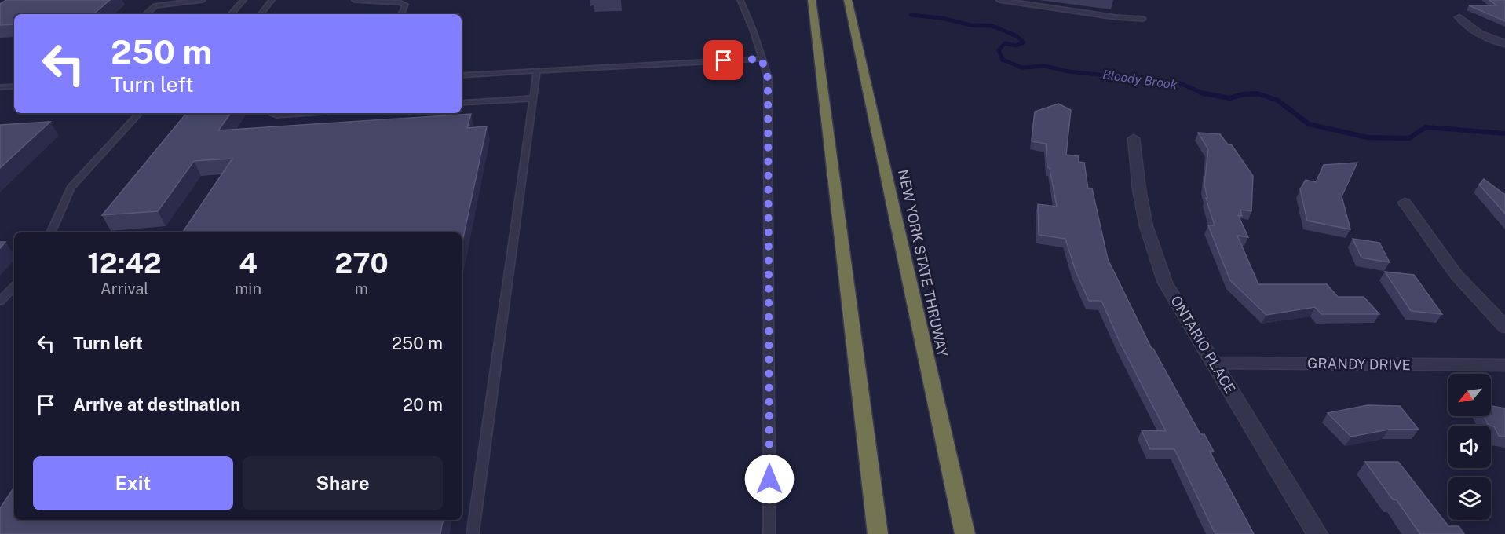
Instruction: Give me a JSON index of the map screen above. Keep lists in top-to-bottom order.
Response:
{
  "streets": {
    "highway": ["NEW YORK STATE THRUWAY"],
    "street": ["ONTARIO PLACE", "GRANDY DRIVE"]
  },
  "crossings": [
    ["ONTARIO PLACE", "GRANDY DRIVE"]
  ],
  "water": ["Bloody Brook"],
  "north": "bottom left",
  "page": {
    "turn": ["250 m", "Turn left"],
    "eta": [
      "12:42",
      "Arrival",
      "4",
      "min",
      "270",
      "m"
    ],
    "list": [
      {
        "name": "Turn left",
        "value": "250 m"
      },
      {
        "name": "Arrive at destination",
        "value": "20 m"
      }
    ],
    "buttons": ["Exit", "Share"]
  }
}
